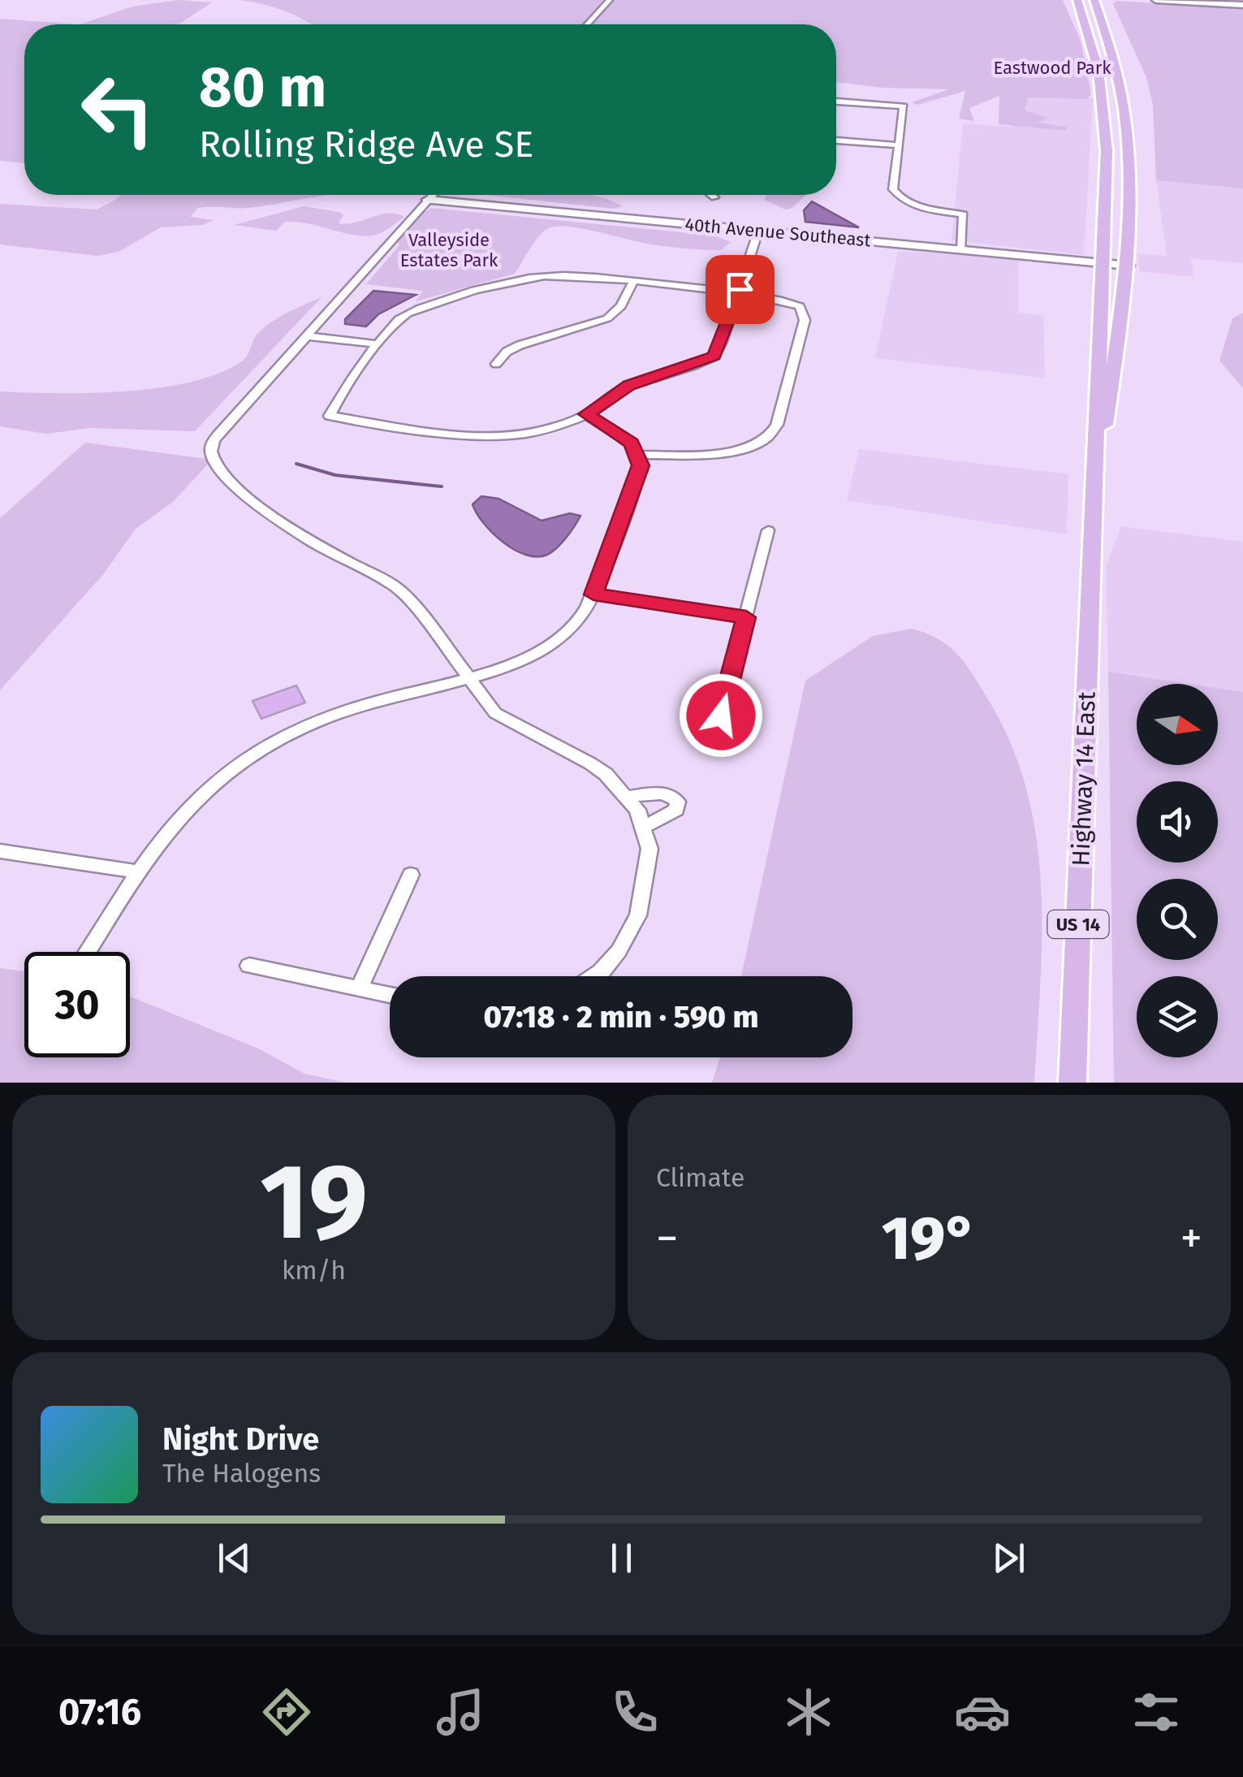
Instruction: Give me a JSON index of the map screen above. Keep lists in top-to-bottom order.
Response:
{
  "streets": {
    "main road": ["Highway 14 East", "US 14"],
    "street": ["40th Avenue Southeast"]
  },
  "crossings": [
    ["40th Avenue Southeast", "Highway 14 East"]
  ],
  "parks": ["Eastwood Park", "Valleyside Estates Park"],
  "north": "right",
  "page": {
    "turn": ["80 m", "Rolling Ridge Ave SE"],
    "limit": "30",
    "trip": "07:18 · 2 min · 590 m",
    "tile": [
      ["19", "km/h"],
      "Climate"
    ],
    "heat": ["−", "19°", "+"],
    "song": ["Night Drive", "The Halogens"],
    "tabs": "07:16"
  }
}
